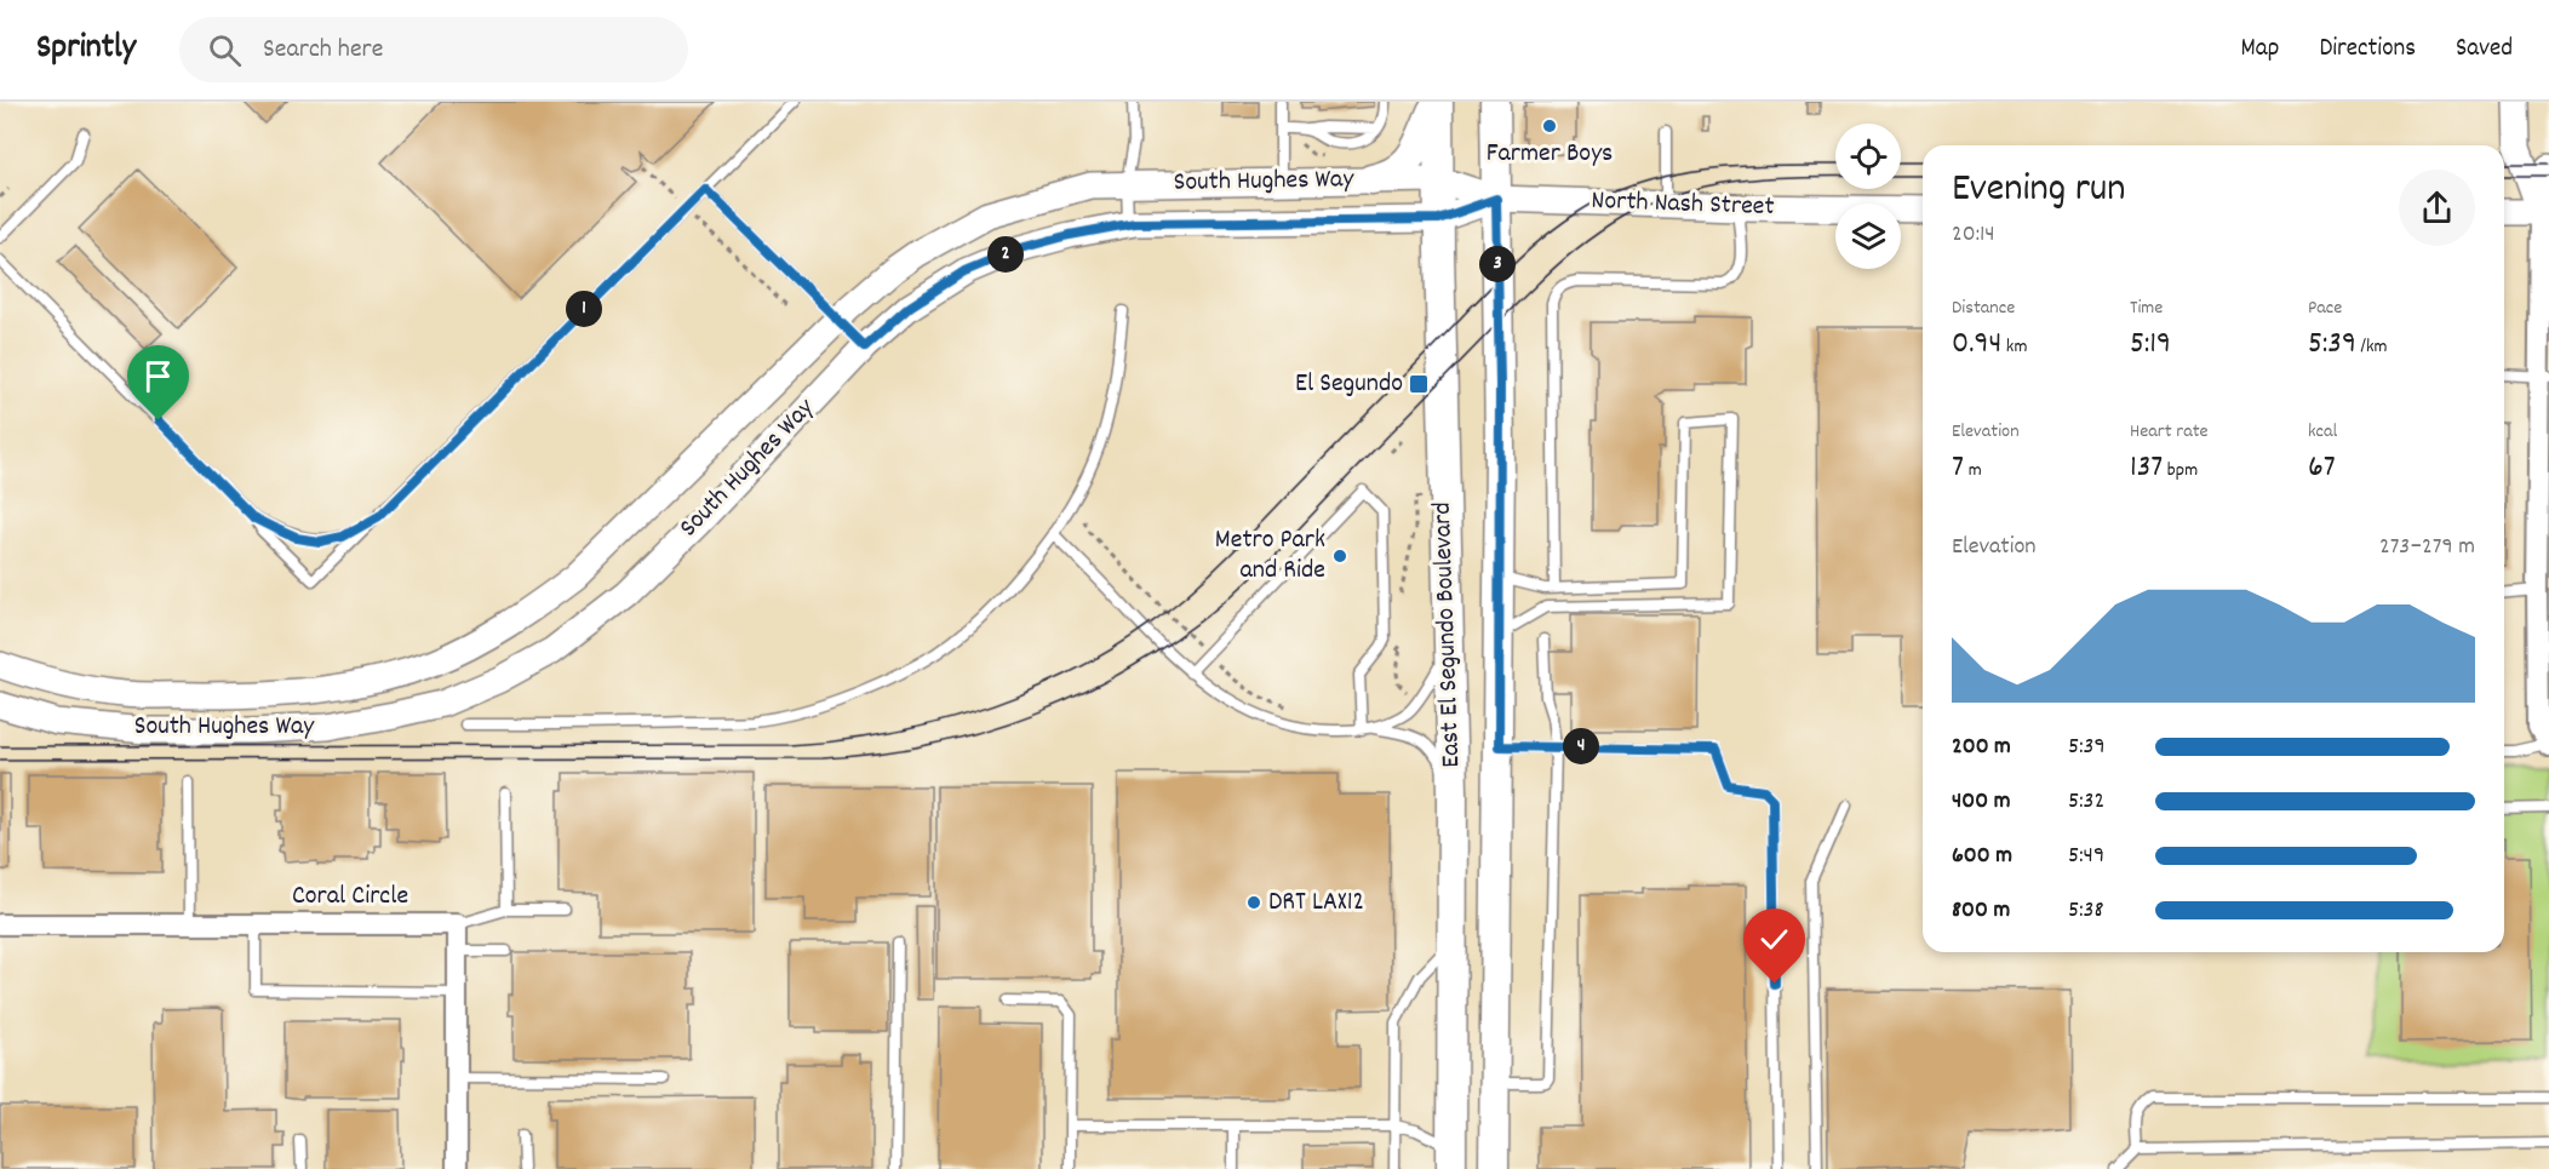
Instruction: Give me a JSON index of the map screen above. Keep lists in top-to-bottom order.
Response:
{
  "streets": {
    "main road": ["East El Segundo Boulevard"],
    "street": ["South Hughes Way", "North Nash Street", "Coral Circle"]
  },
  "crossings": [
    ["South Hughes Way", "North Nash Street"],
    ["South Hughes Way", "East El Segundo Boulevard"],
    ["North Nash Street", "East El Segundo Boulevard"]
  ],
  "places": {
    "other": ["Farmer Boys", "Metro Park and Ride", "DRT LAX12"],
    "transit": ["El Segundo"]
  },
  "page": {
    "header": "Sprintly",
    "search": "Search here",
    "nav": ["Map", "Directions", "Saved"],
    "heading": ["Evening run", "20:14"],
    "pins": [
      "2",
      "3",
      "1",
      "4"
    ],
    "stats": [
      ["Distance", "0.94 km"],
      ["Time", "5:19"],
      ["Pace", "5:39 /km"],
      ["Elevation", "7 m"],
      ["Heart rate", "137 bpm"],
      ["kcal", "67"]
    ],
    "chart": ["Elevation", "273–279 m"],
    "list": [
      {
        "name": "200 m",
        "note": "5:39"
      },
      {
        "name": "400 m",
        "note": "5:32"
      },
      {
        "name": "600 m",
        "note": "5:49"
      },
      {
        "name": "800 m",
        "note": "5:38"
      }
    ]
  }
}
